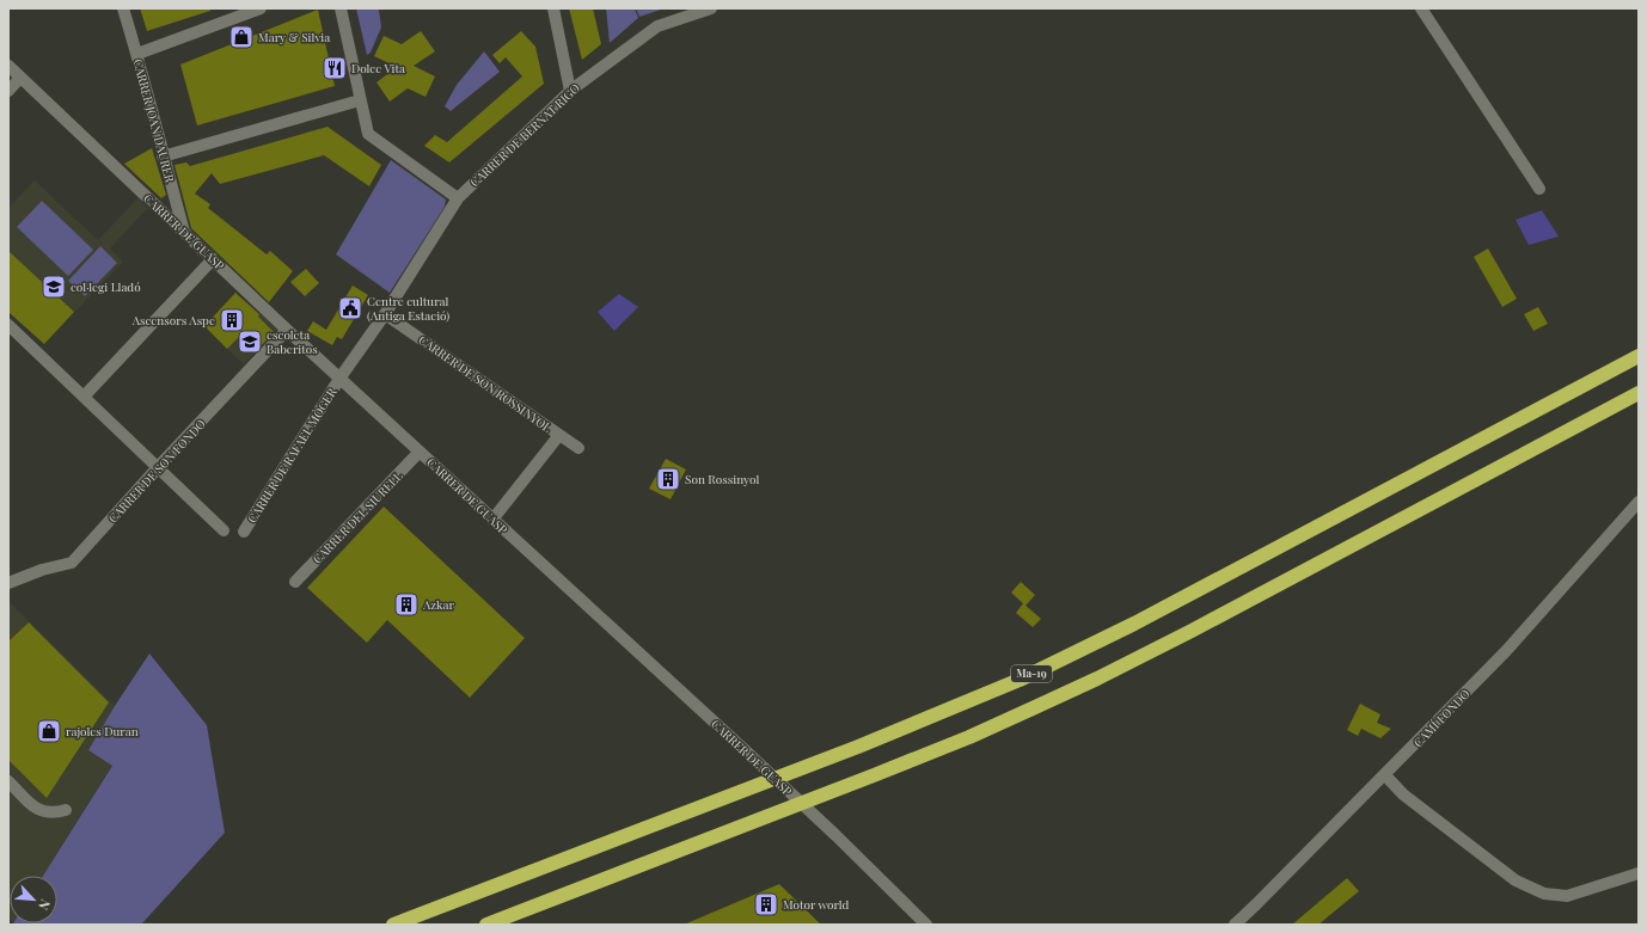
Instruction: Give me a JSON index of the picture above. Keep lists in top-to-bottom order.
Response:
{
  "streets": {
    "highway": ["Ma-19"],
    "street": [
      "CARRER JOAN DAURER",
      "CARRER DE BERNAT RIGO",
      "CARRER DE GUASP",
      "CARRER DE SON ROSSINYOL",
      "CARRER DE RAFAEL MÒGER",
      "CARRER DE SON FONDO",
      "CARRER DEL SIURELL",
      "CAMÍ FONDO"
    ]
  },
  "crossings": [
    ["CARRER JOAN DAURER", "CARRER DE GUASP"],
    ["CARRER DE BERNAT RIGO", "CARRER DE SON ROSSINYOL"],
    ["CARRER DE GUASP", "CARRER DE RAFAEL MÒGER"],
    ["CARRER DE GUASP", "CARRER DE SON FONDO"],
    ["CARRER DE GUASP", "CARRER DEL SIURELL"]
  ],
  "places": {
    "shop": ["Mary & Silvia", "rajoles Duran"],
    "restaurant": ["Dolce Vita"],
    "school or university": ["col·legi Lladó", "escoleta Baberitos"],
    "public building": ["Centre cultural (Antiga Estació)"],
    "building": [
      "Ascensors Aspe",
      "Son Rossinyol",
      "Azkar",
      "Motor world"
    ]
  },
  "north": "bottom right"
}
